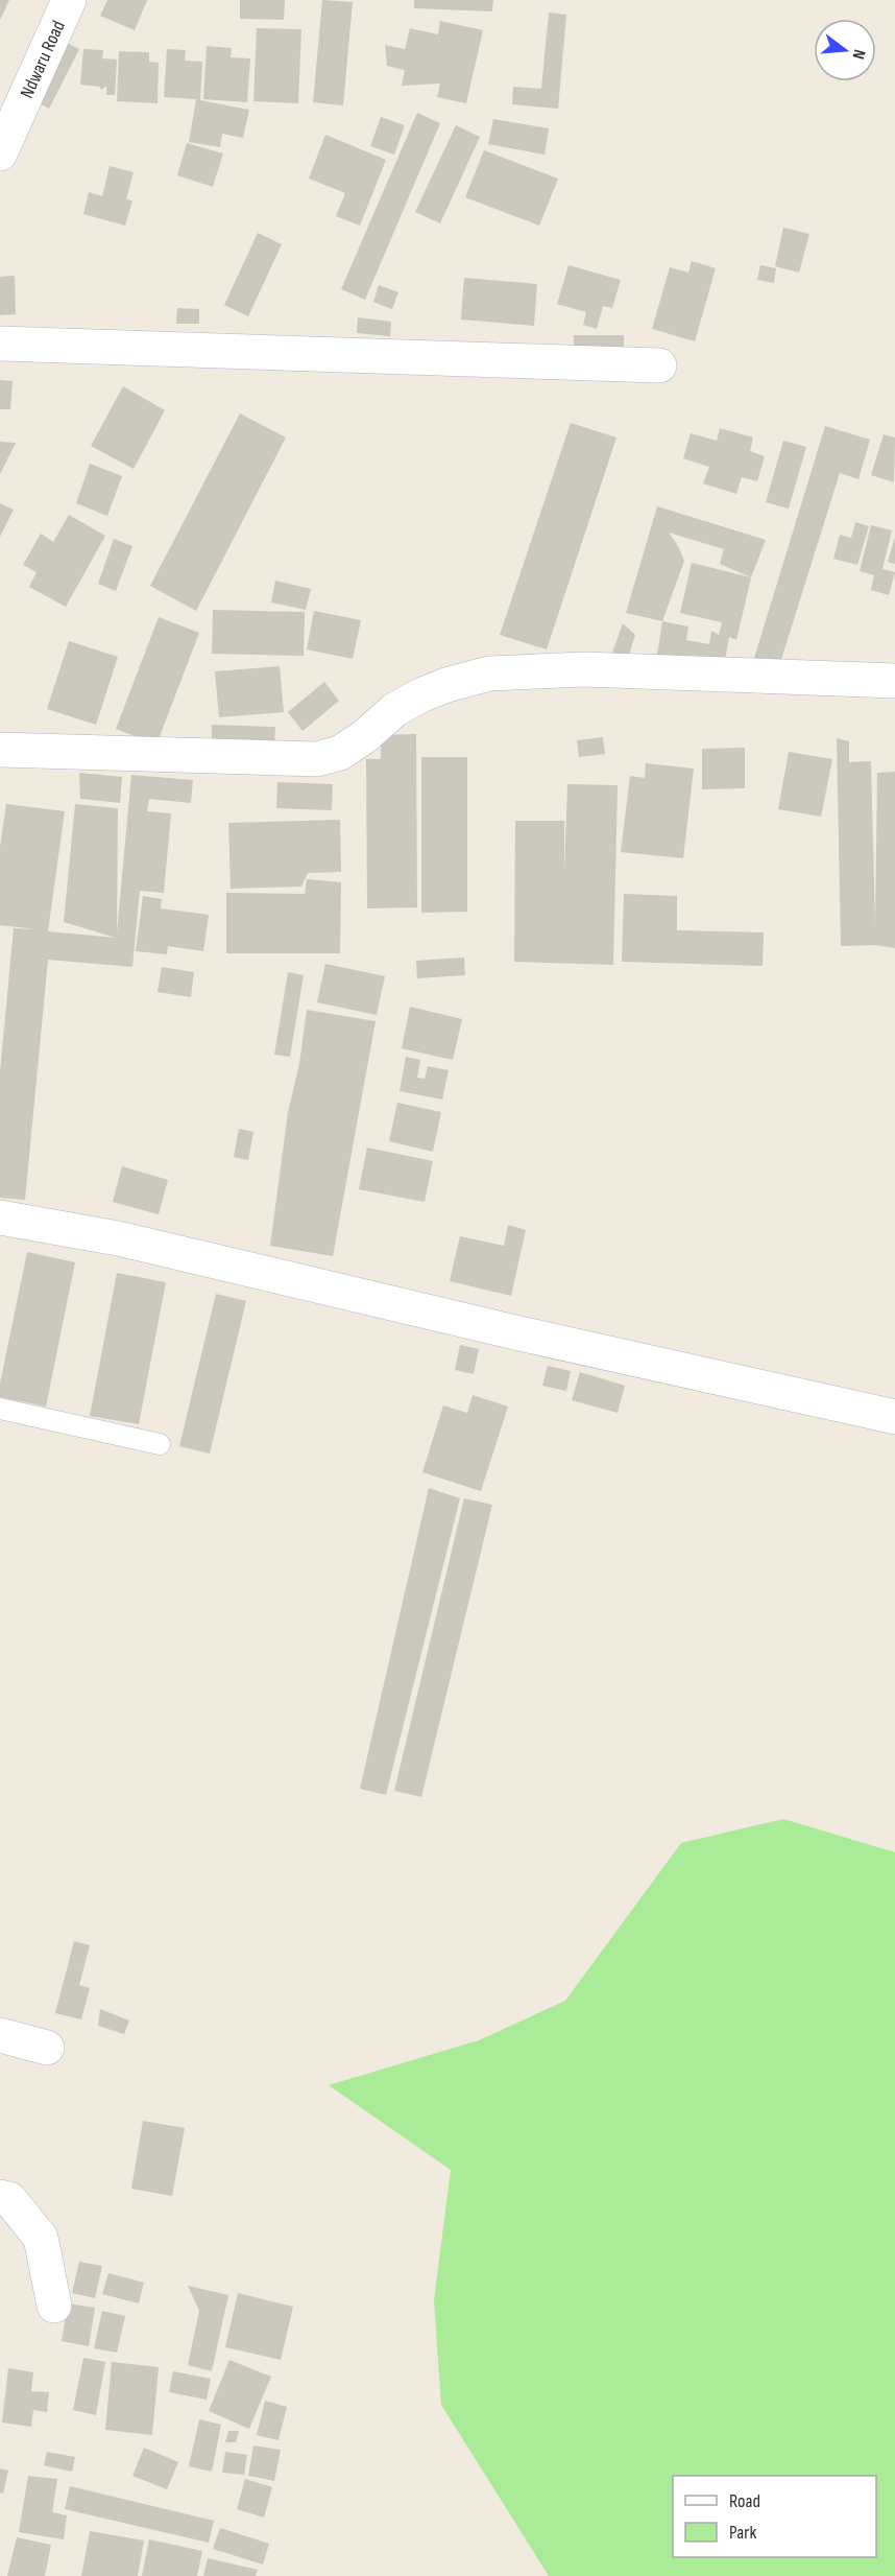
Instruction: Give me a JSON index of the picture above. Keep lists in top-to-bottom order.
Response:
{
  "streets": {
    "street": ["Ndwaru Road"]
  },
  "legend": ["Road", "Park"],
  "north": "right"
}
